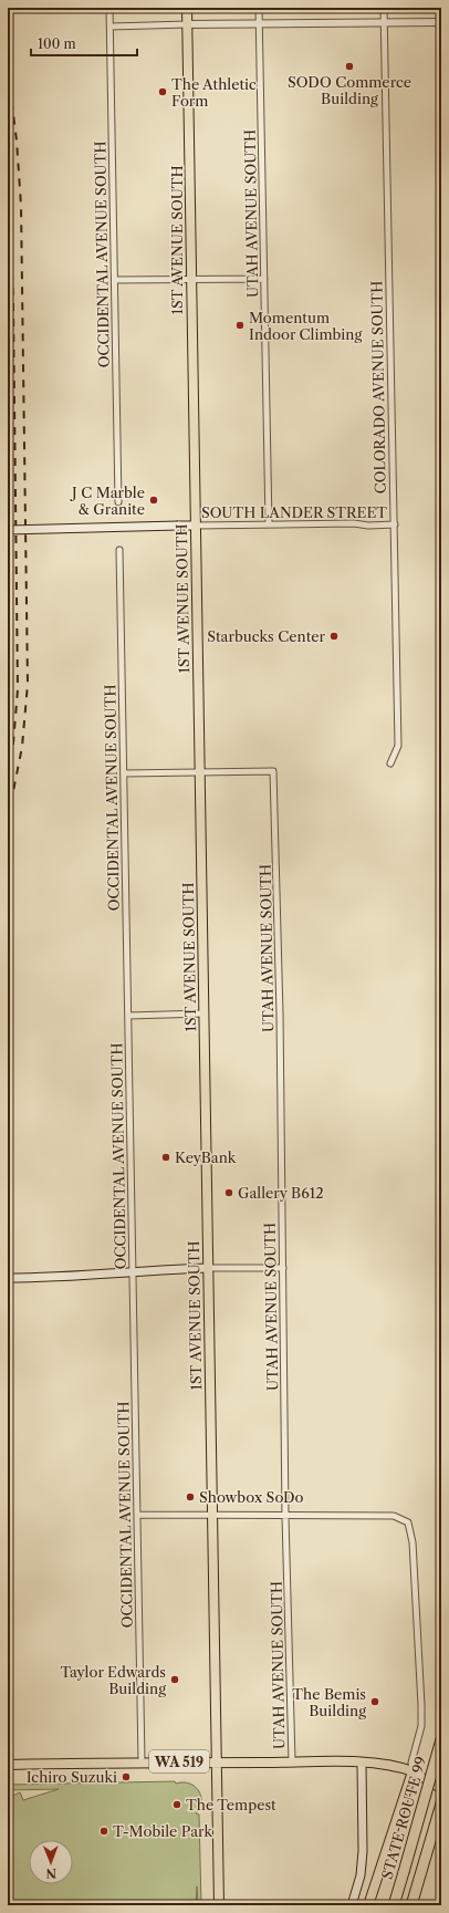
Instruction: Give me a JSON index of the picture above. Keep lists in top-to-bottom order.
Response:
{
  "streets": {
    "highway": ["STATE ROUTE 99"],
    "main road": ["1ST AVENUE SOUTH", "SOUTH LANDER STREET", "WA 519"],
    "street": ["UTAH AVENUE SOUTH", "OCCIDENTAL AVENUE SOUTH", "COLORADO AVENUE SOUTH"]
  },
  "crossings": [
    ["UTAH AVENUE SOUTH", "1ST AVENUE SOUTH"],
    ["UTAH AVENUE SOUTH", "SOUTH LANDER STREET"],
    ["1ST AVENUE SOUTH", "SOUTH LANDER STREET"],
    ["1ST AVENUE SOUTH", "WA 519"],
    ["OCCIDENTAL AVENUE SOUTH", "WA 519"],
    ["COLORADO AVENUE SOUTH", "SOUTH LANDER STREET"]
  ],
  "places": [
    "SODO Commerce Building",
    "The Athletic Form",
    "Momentum Indoor Climbing",
    "J C Marble & Granite",
    "Starbucks Center",
    "KeyBank",
    "Gallery B612",
    "Showbox SoDo",
    "Taylor Edwards Building",
    "The Bemis Building",
    "Ichiro Suzuki",
    "The Tempest",
    "T-Mobile Park"
  ],
  "scale_bar": "100 m",
  "north": "bottom"
}
